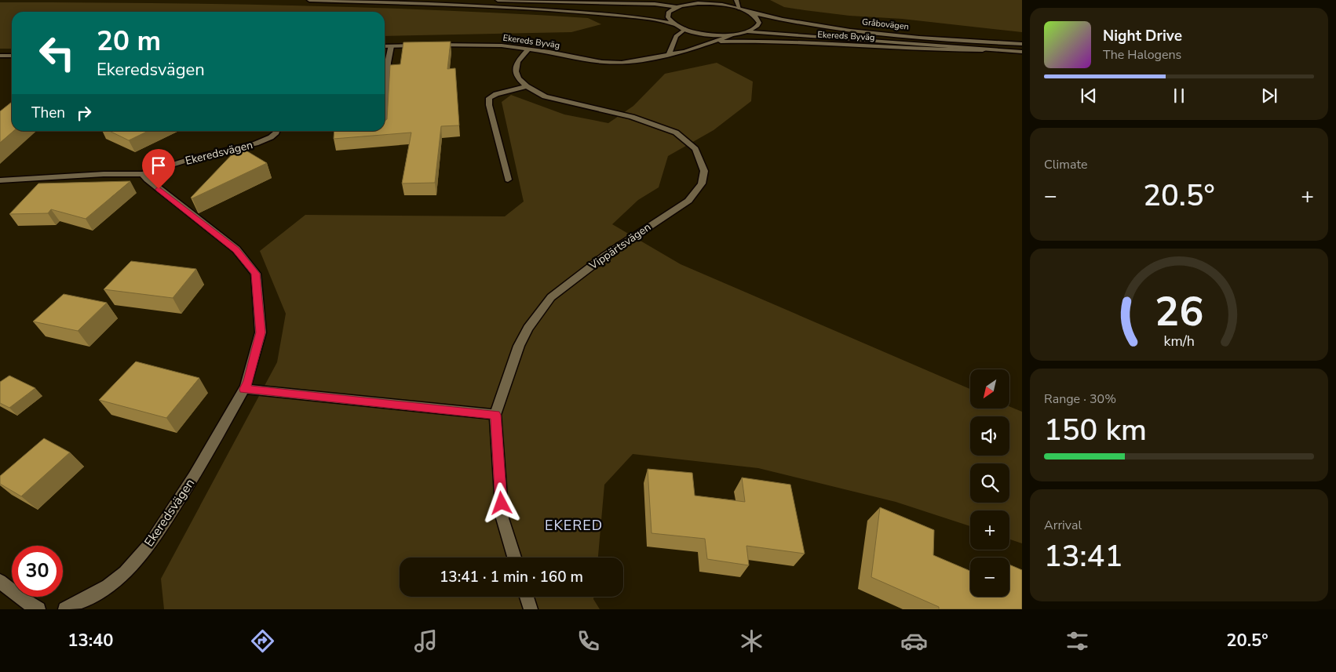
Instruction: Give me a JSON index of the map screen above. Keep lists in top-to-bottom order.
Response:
{
  "streets": {
    "street": [
      "Gråbovägen",
      "Ekereds Byväg",
      "Ekeredsvägen",
      "Vippärtsvägen"
    ]
  },
  "crossings": [
    ["Gråbovägen", "Ekereds Byväg"],
    ["Ekereds Byväg", "Vippärtsvägen"]
  ],
  "districts": ["EKERED"],
  "north": "bottom left",
  "page": {
    "turn": ["20 m", "Ekeredsvägen"],
    "song": ["Night Drive", "The Halogens"],
    "then": "Then",
    "tile": [
      "Climate",
      ["Range · 30%", "150 km"],
      ["Arrival", "13:41"]
    ],
    "heat": ["−", "20.5°", "+"],
    "map_buttons": ["+", "−"],
    "limit": "30",
    "trip": "13:41 · 1 min · 160 m",
    "tabs": ["13:40", "20.5°"],
    "gauge": ["26", "km/h"]
  }
}
